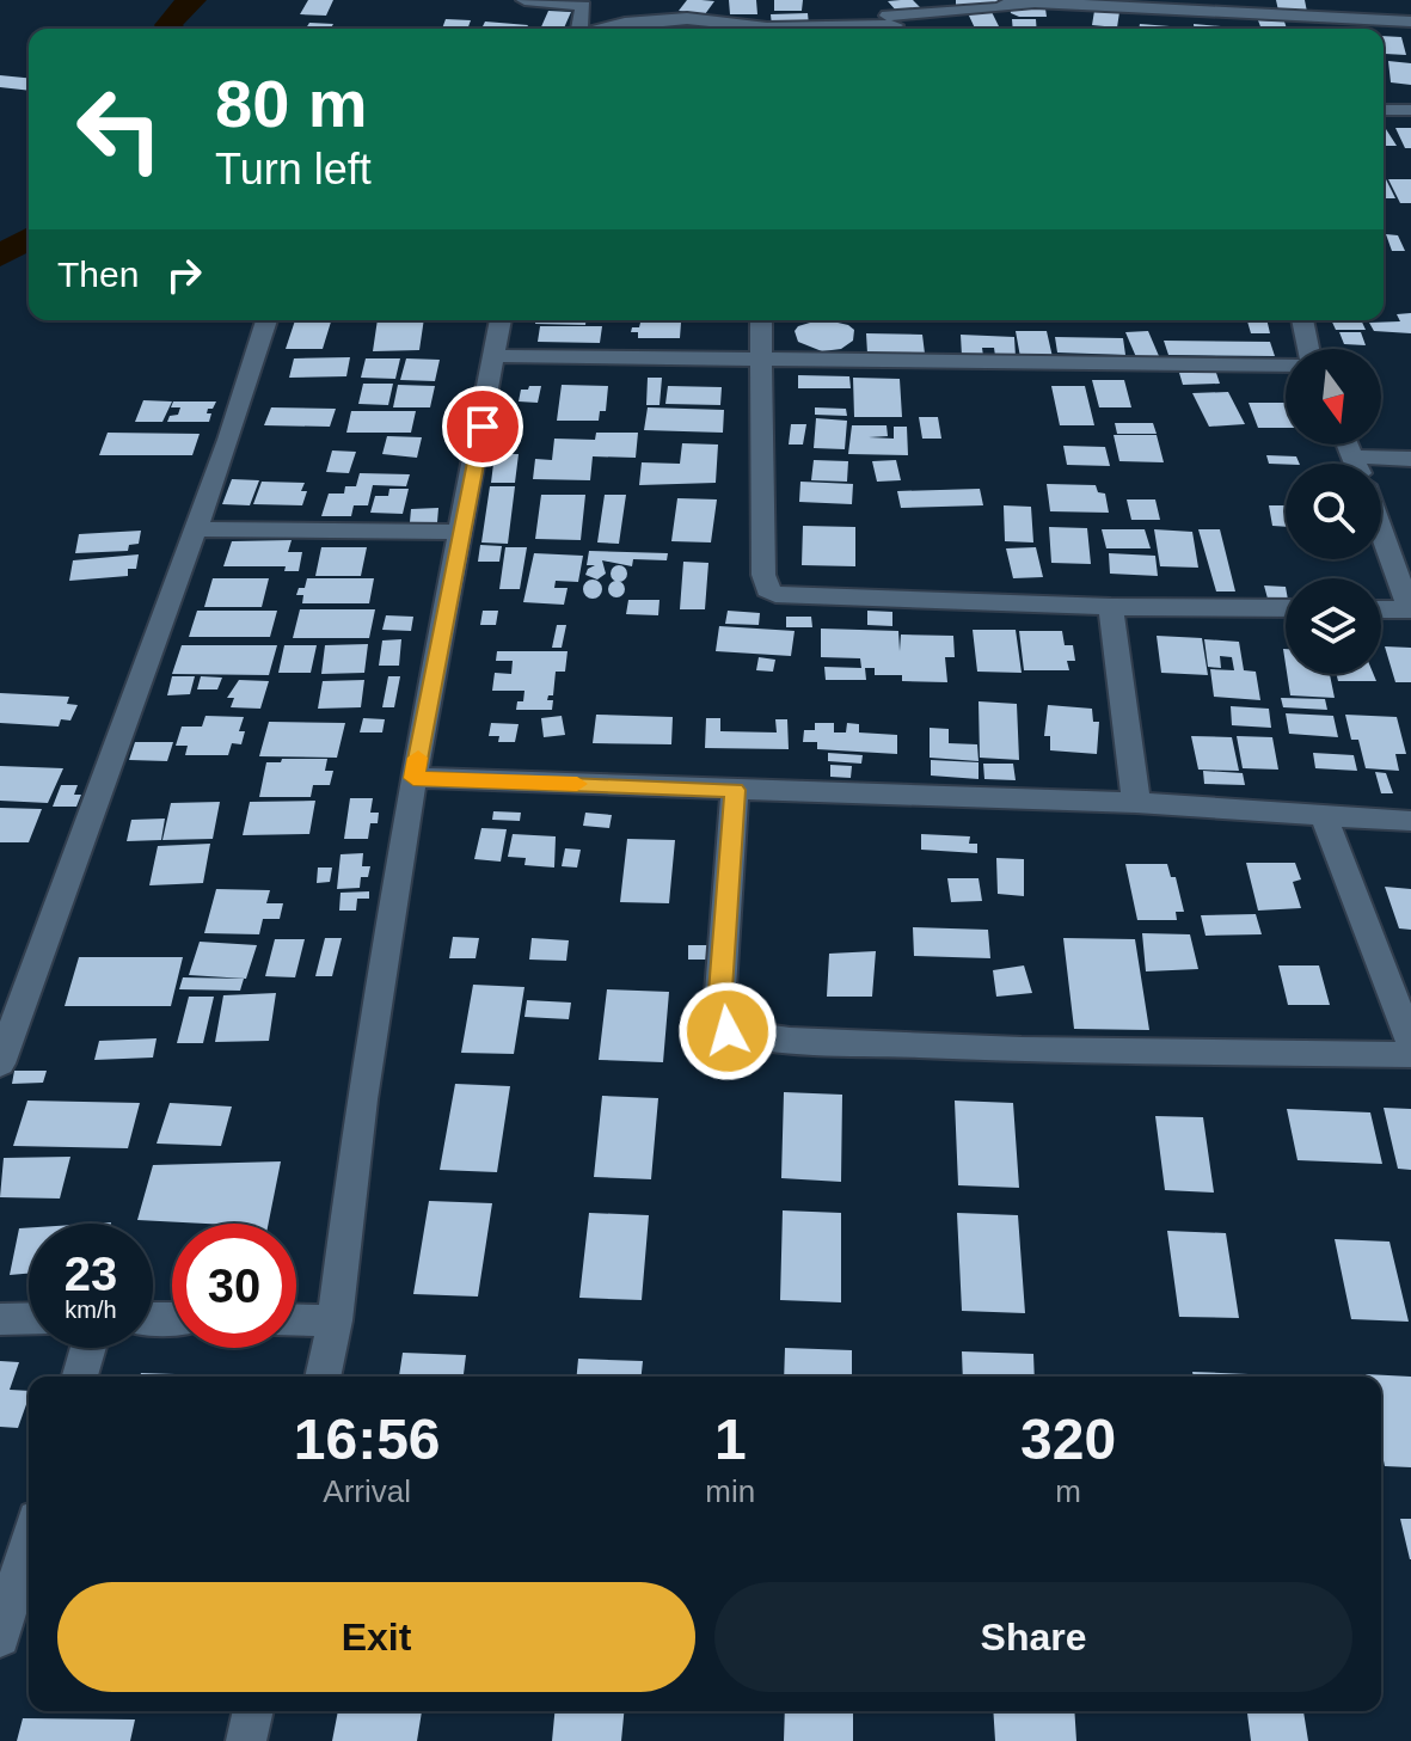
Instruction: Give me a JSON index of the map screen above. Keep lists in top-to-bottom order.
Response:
{
  "north": "bottom",
  "page": {
    "turn": ["80 m", "Turn left"],
    "then": "Then",
    "speed": "23 km/h",
    "limit": "30",
    "eta": [
      "16:56",
      "Arrival",
      "1",
      "min",
      "320",
      "m"
    ],
    "buttons": ["Exit", "Share"]
  }
}
